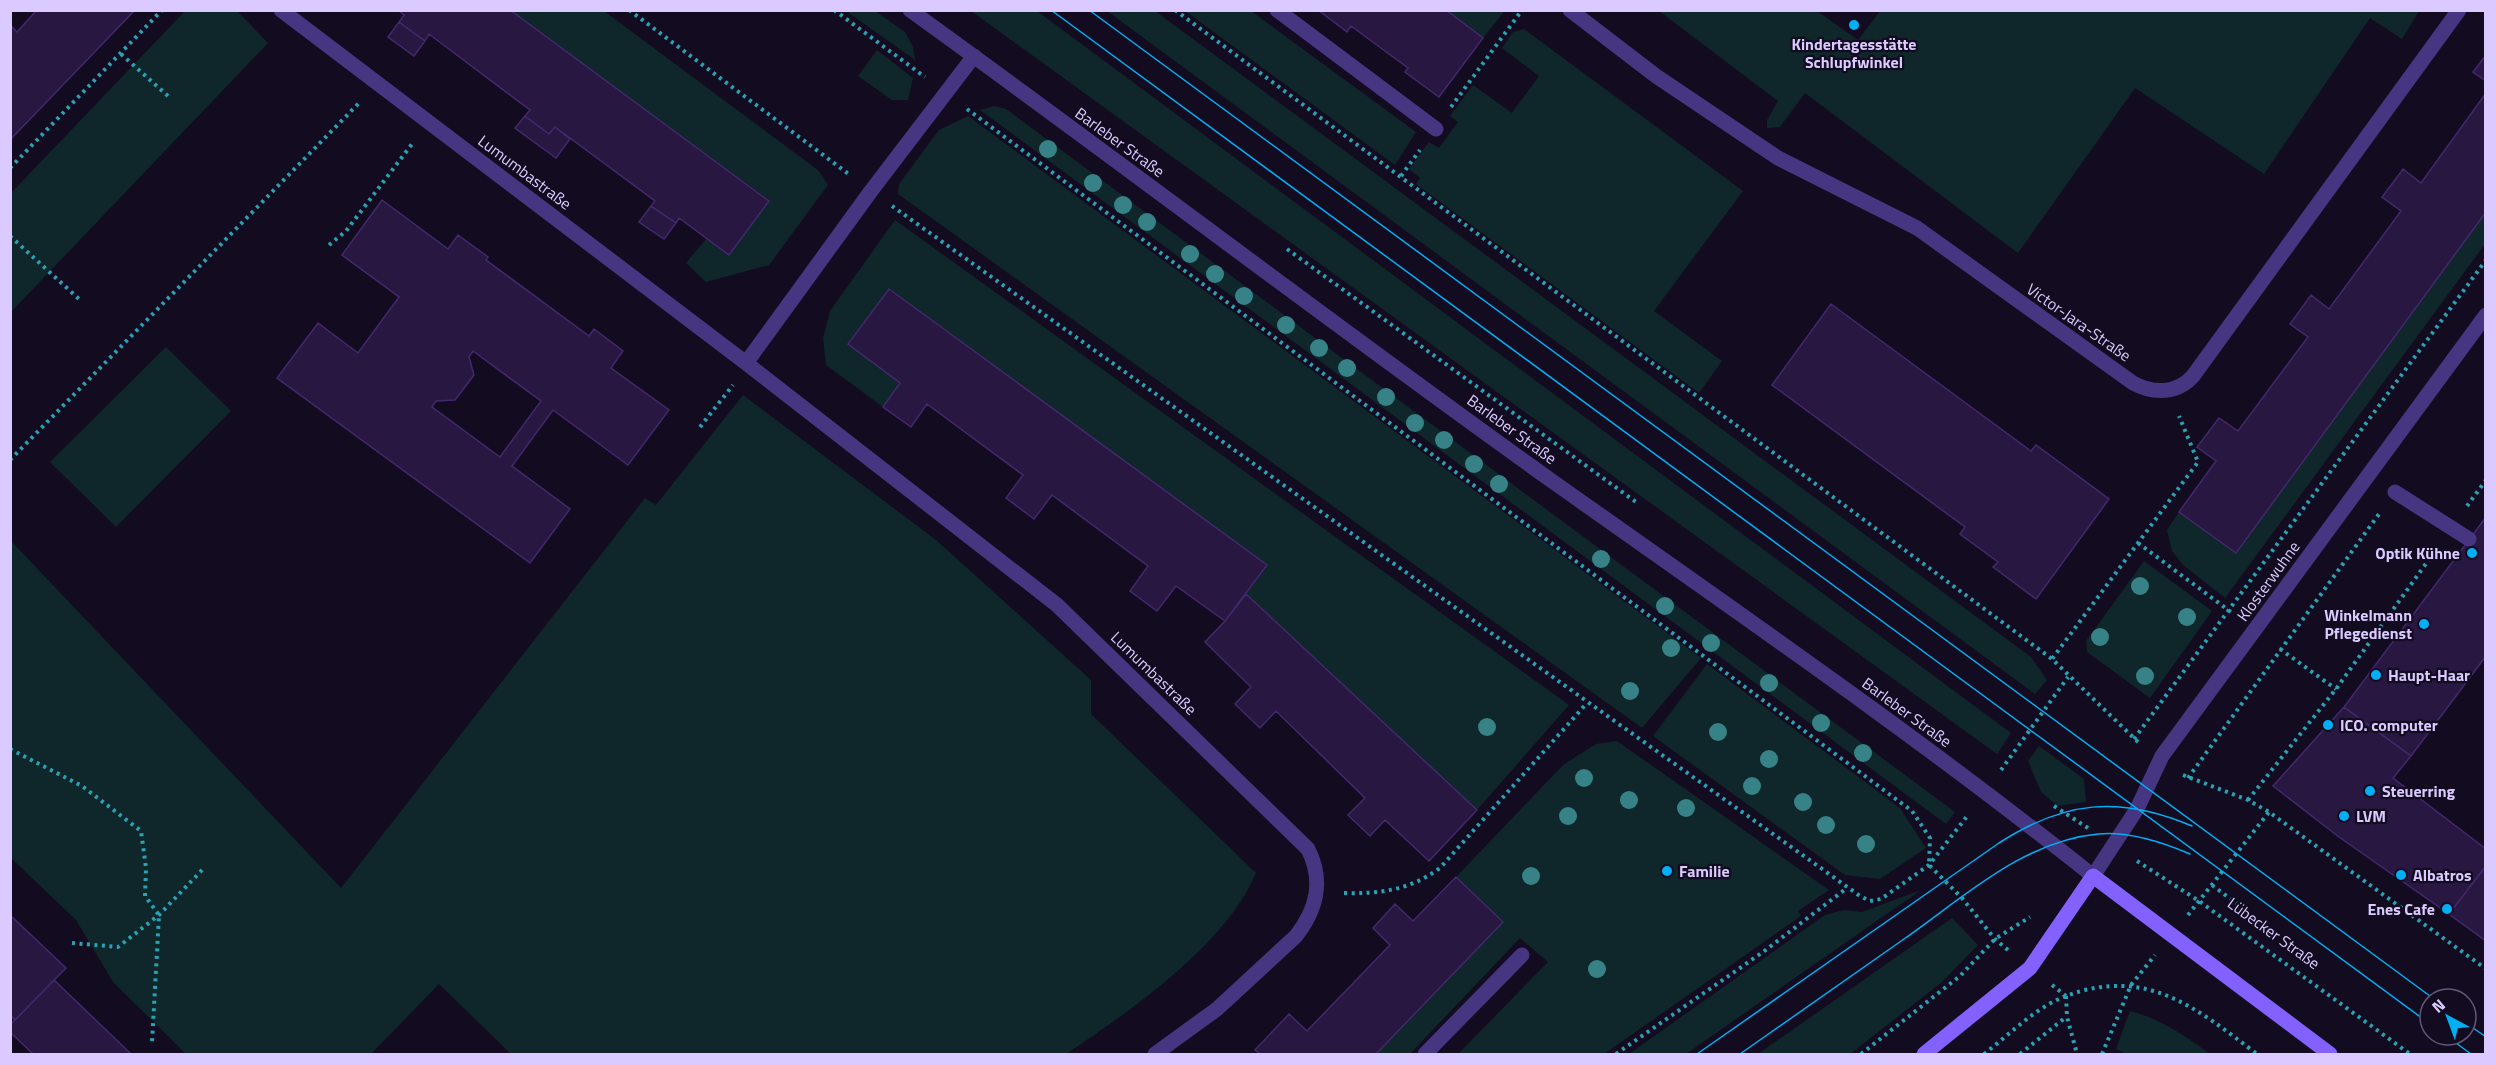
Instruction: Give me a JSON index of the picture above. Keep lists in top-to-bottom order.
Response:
{
  "streets": {
    "street": [
      "Barleber Straße",
      "Lumumbastraße",
      "Victor-Jara-Straße",
      "Klosterwuhne"
    ],
    "path": ["Lübecker Straße"]
  },
  "crossings": [
    ["Barleber Straße", "Klosterwuhne"],
    ["Klosterwuhne", "Lübecker Straße"]
  ],
  "places": [
    "Kindertagesstätte Schlupfwinkel",
    "Optik Kühne",
    "Winkelmann Pflegedienst",
    "Haupt-Haar",
    "ICO. computer",
    "Steuerring",
    "LVM",
    "Familie",
    "Albatros",
    "Enes Cafe"
  ],
  "north": "top left"
}
